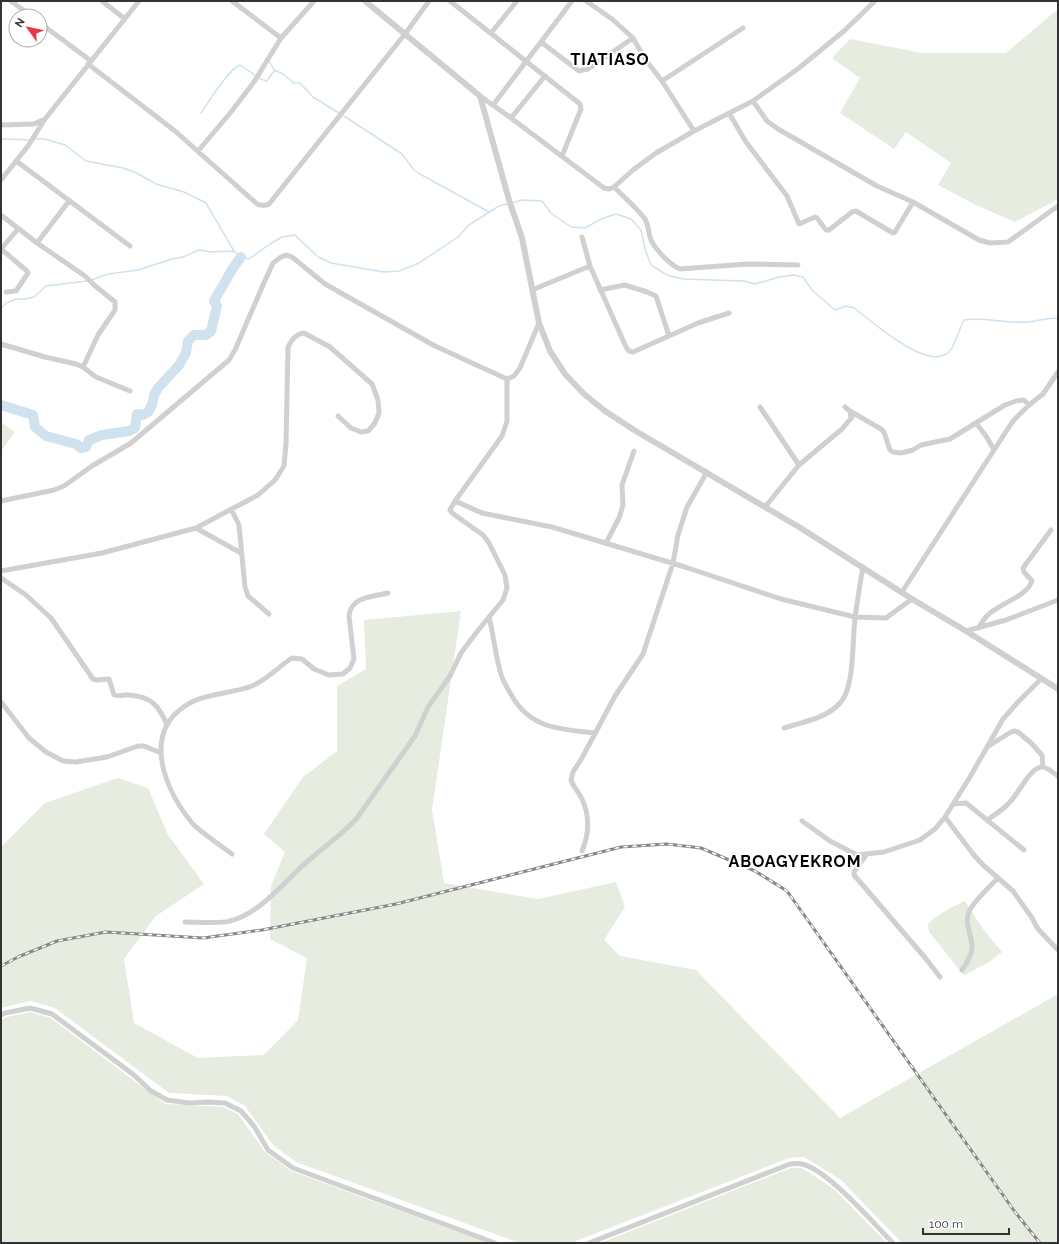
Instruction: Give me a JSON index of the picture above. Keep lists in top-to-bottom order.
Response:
{
  "districts": ["TIATIASO", "ABOAGYEKROM"],
  "scale_bar": "100 m",
  "north": "top left"
}
